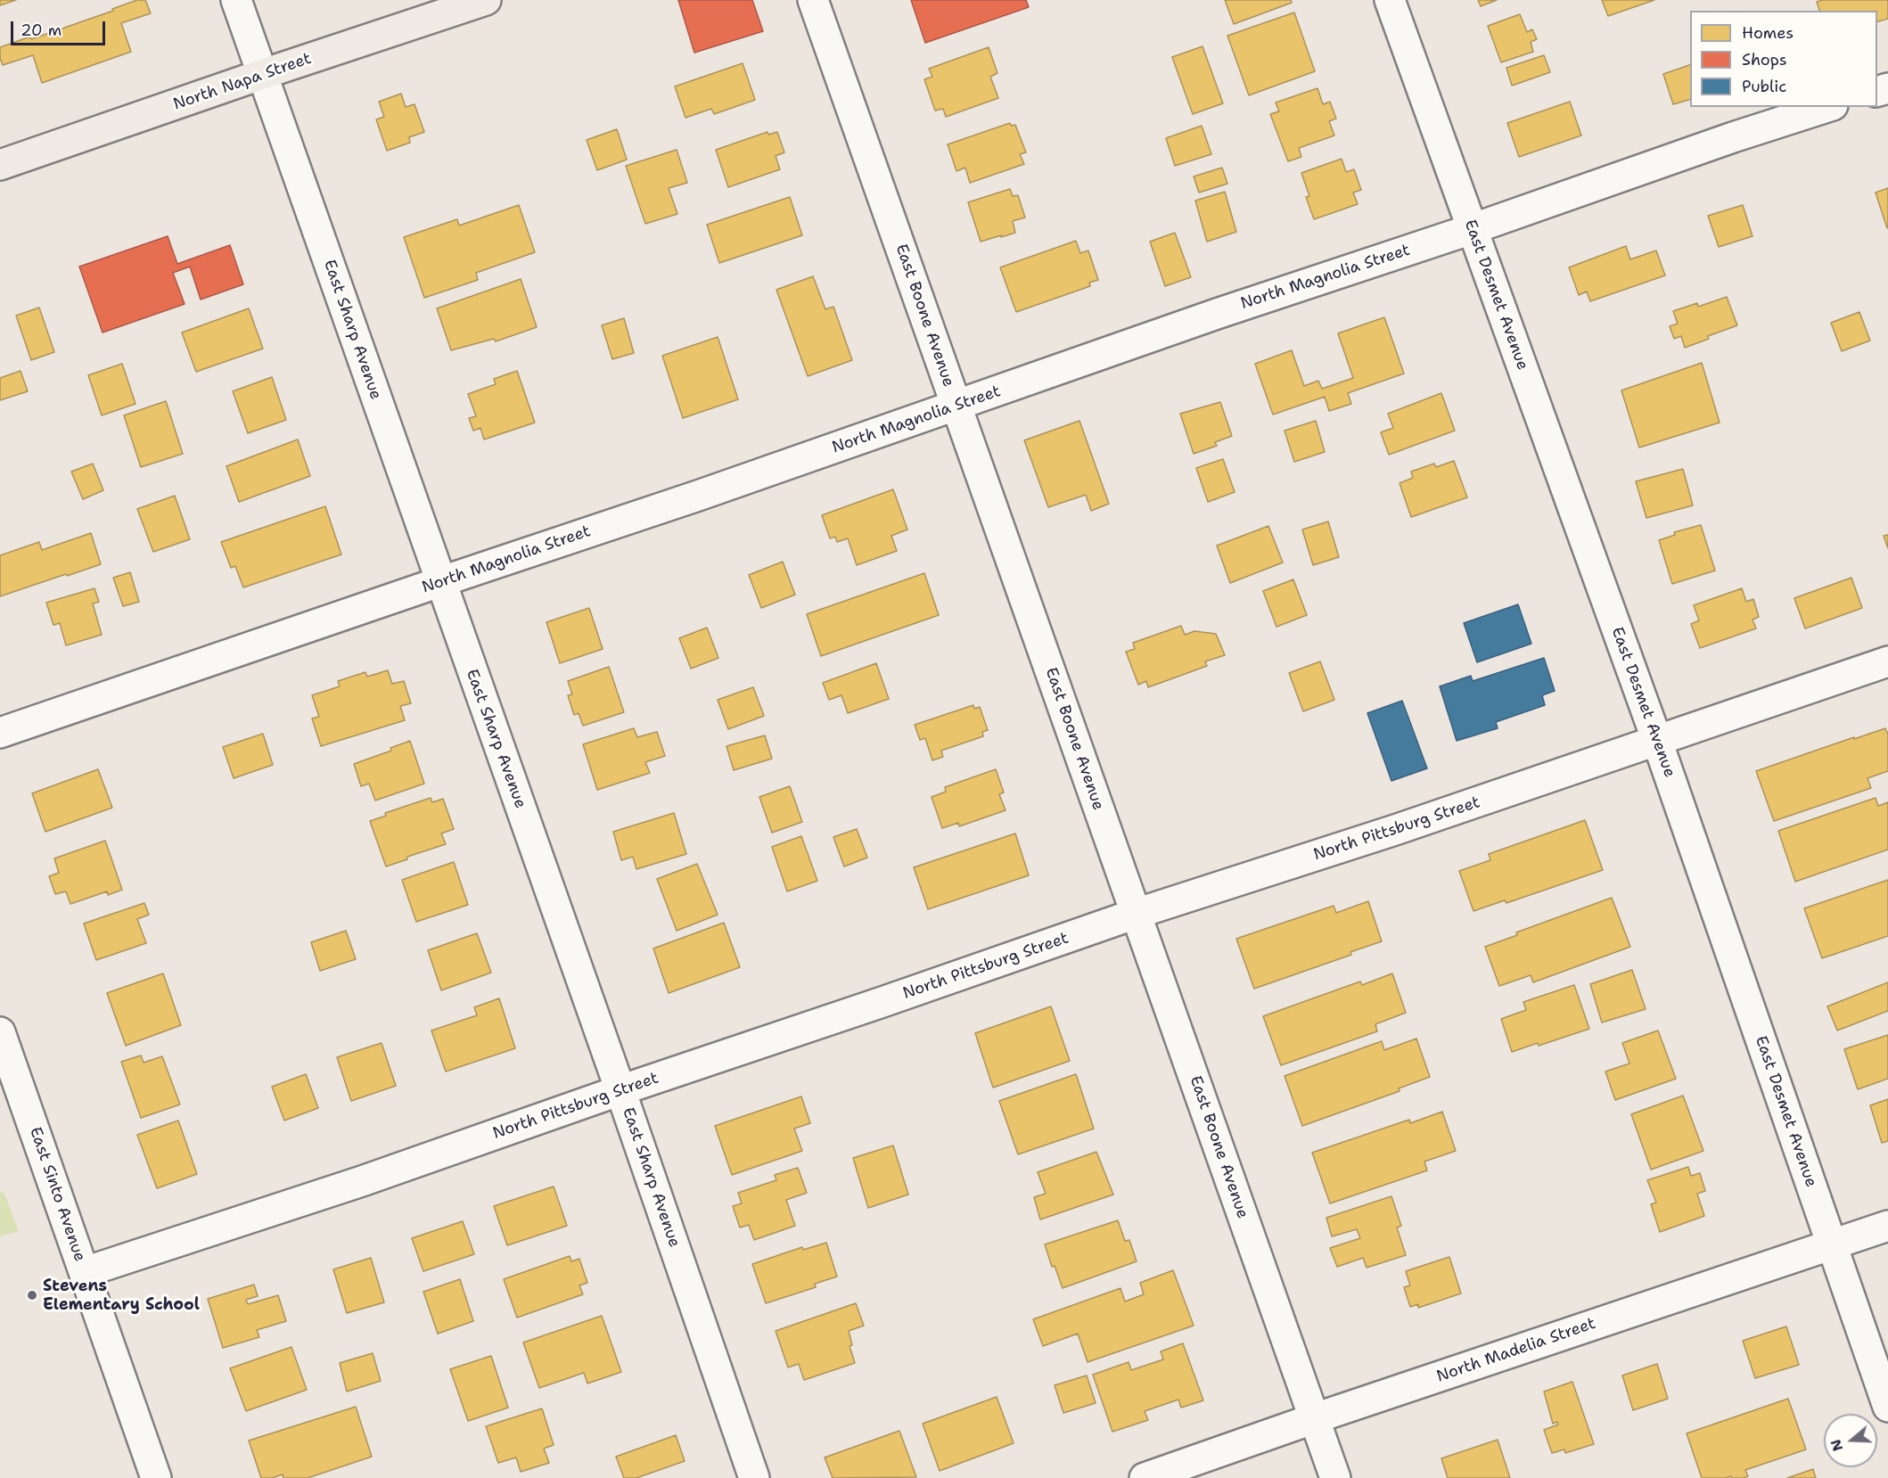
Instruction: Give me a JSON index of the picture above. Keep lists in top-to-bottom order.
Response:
{
  "streets": {
    "main road": ["North Napa Street"],
    "street": [
      "North Magnolia Street",
      "East Desmet Avenue",
      "East Boone Avenue",
      "East Sharp Avenue",
      "North Pittsburg Street",
      "East Sinto Avenue",
      "North Madelia Street"
    ]
  },
  "crossings": [
    ["North Napa Street", "East Sharp Avenue"],
    ["North Magnolia Street", "East Desmet Avenue"],
    ["North Magnolia Street", "East Boone Avenue"],
    ["North Magnolia Street", "East Sharp Avenue"],
    ["East Desmet Avenue", "North Pittsburg Street"],
    ["East Desmet Avenue", "North Madelia Street"],
    ["East Boone Avenue", "North Pittsburg Street"],
    ["East Boone Avenue", "North Madelia Street"],
    ["East Sharp Avenue", "North Pittsburg Street"],
    ["North Pittsburg Street", "East Sinto Avenue"]
  ],
  "places": ["Stevens Elementary School"],
  "legend": ["Homes", "Shops", "Public"],
  "scale_bar": "20 m",
  "north": "left"
}
